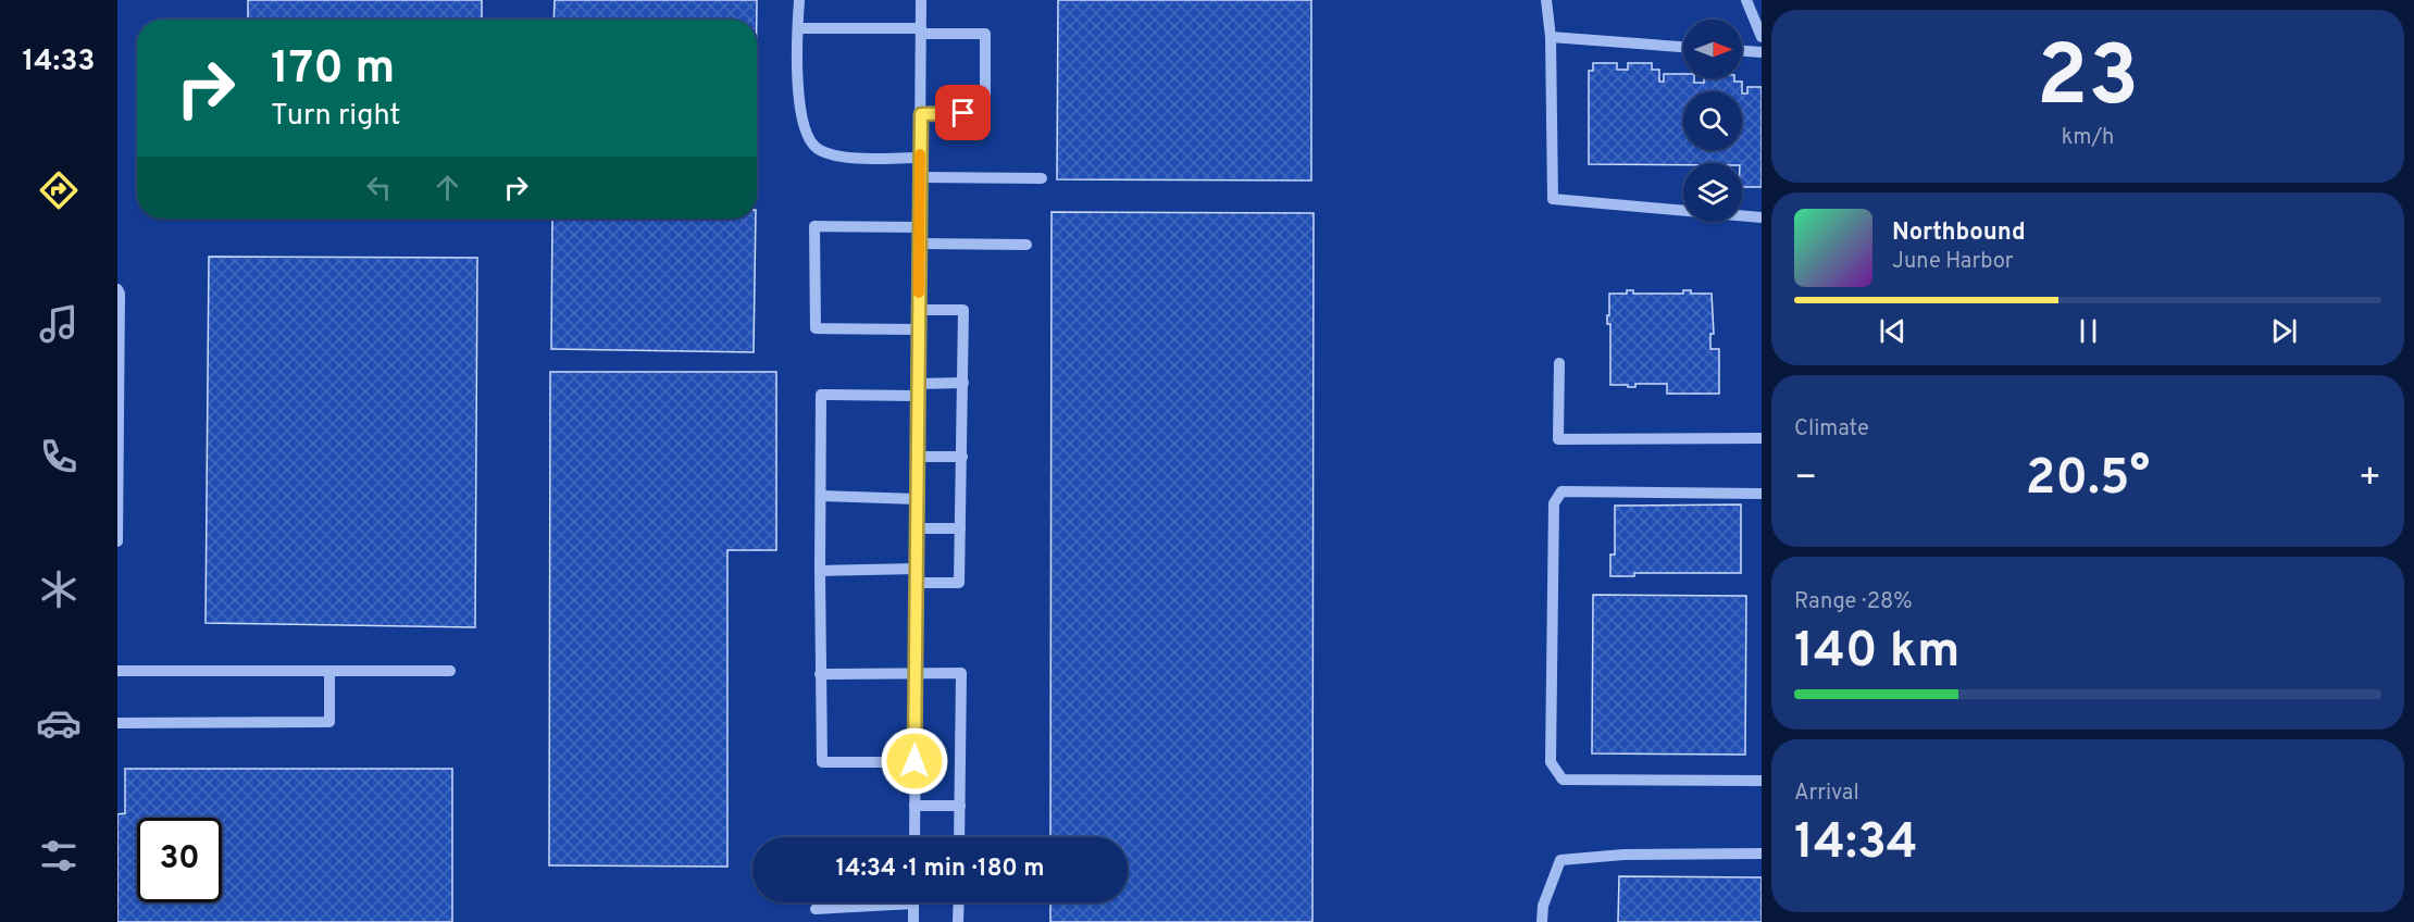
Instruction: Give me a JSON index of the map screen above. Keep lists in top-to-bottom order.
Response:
{
  "north": "right",
  "page": {
    "tabs": "14:33",
    "tile": [
      ["23", "km/h"],
      "Climate",
      ["Range · 28%", "140 km"],
      ["Arrival", "14:34"]
    ],
    "turn": ["170 m", "Turn right"],
    "song": ["Northbound", "June Harbor"],
    "heat": ["−", "20.5°", "+"],
    "limit": "30",
    "trip": "14:34 · 1 min · 180 m"
  }
}
